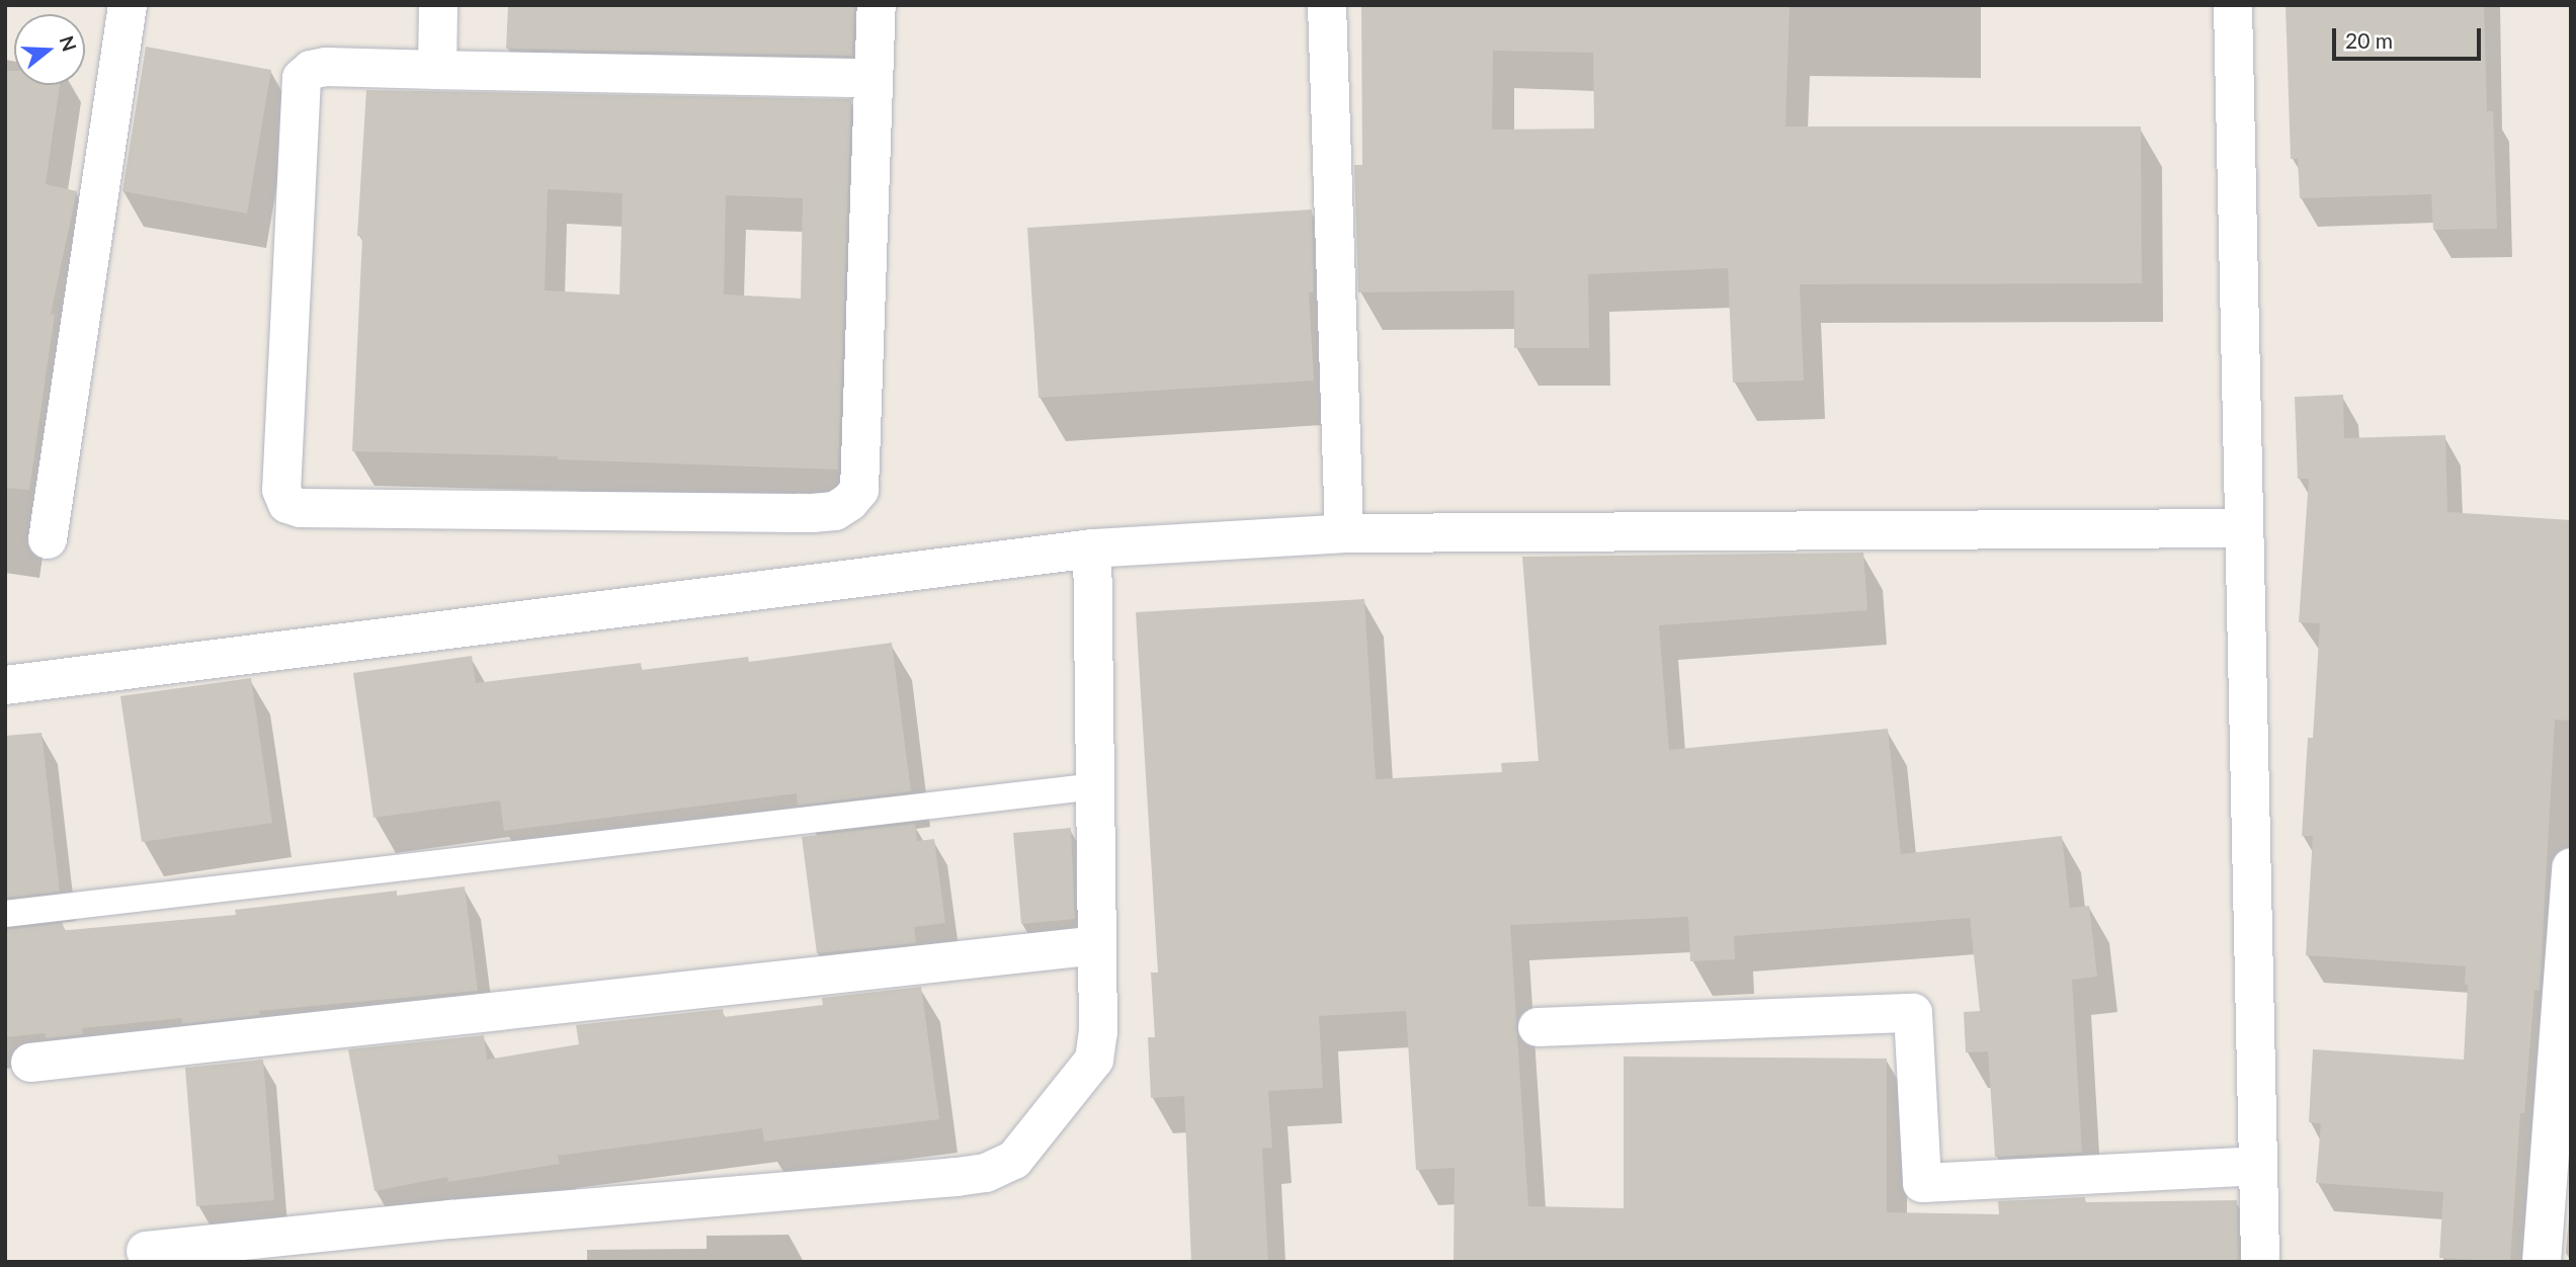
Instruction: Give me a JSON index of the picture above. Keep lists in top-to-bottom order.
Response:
{
  "scale_bar": "20 m",
  "north": "right"
}
